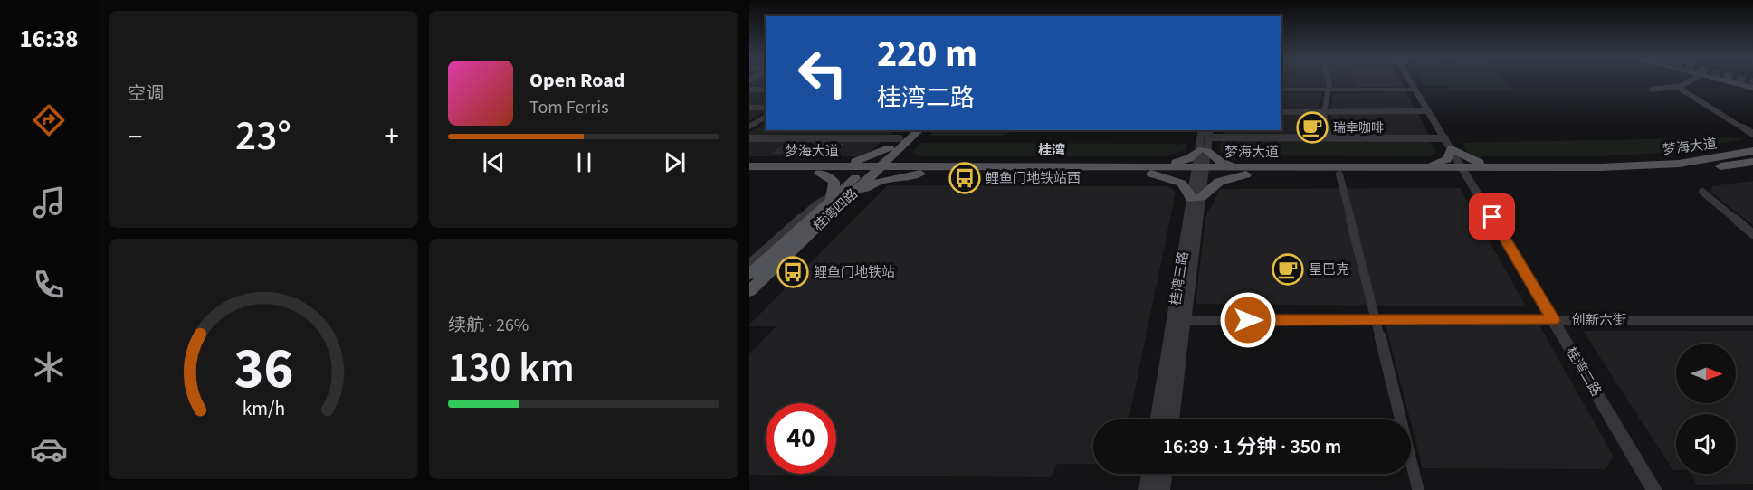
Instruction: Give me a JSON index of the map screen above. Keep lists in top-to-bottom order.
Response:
{
  "streets": {
    "main road": ["梦海大道", "桂湾四路"],
    "street": ["桂湾三路", "创新六街", "桂湾二路"]
  },
  "crossings": [
    ["梦海大道", "桂湾四路"],
    ["梦海大道", "桂湾三路"],
    ["梦海大道", "桂湾二路"],
    ["桂湾三路", "创新六街"],
    ["创新六街", "桂湾二路"]
  ],
  "districts": ["桂湾"],
  "places": {
    "cafe": ["瑞幸咖啡", "星巴克"],
    "bus stop": ["鲤鱼门地铁站西", "鲤鱼门地铁站"]
  },
  "north": "right",
  "page": {
    "tabs": "16:38",
    "tile": [
      "空调",
      ["续航 · 26%", "130 km"]
    ],
    "turn": ["220 m", "桂湾二路"],
    "song": ["Open Road", "Tom Ferris"],
    "heat": ["−", "23°", "+"],
    "limit": "40",
    "trip": "16:39 · 1 分钟 · 350 m",
    "gauge": ["36", "km/h"]
  }
}
